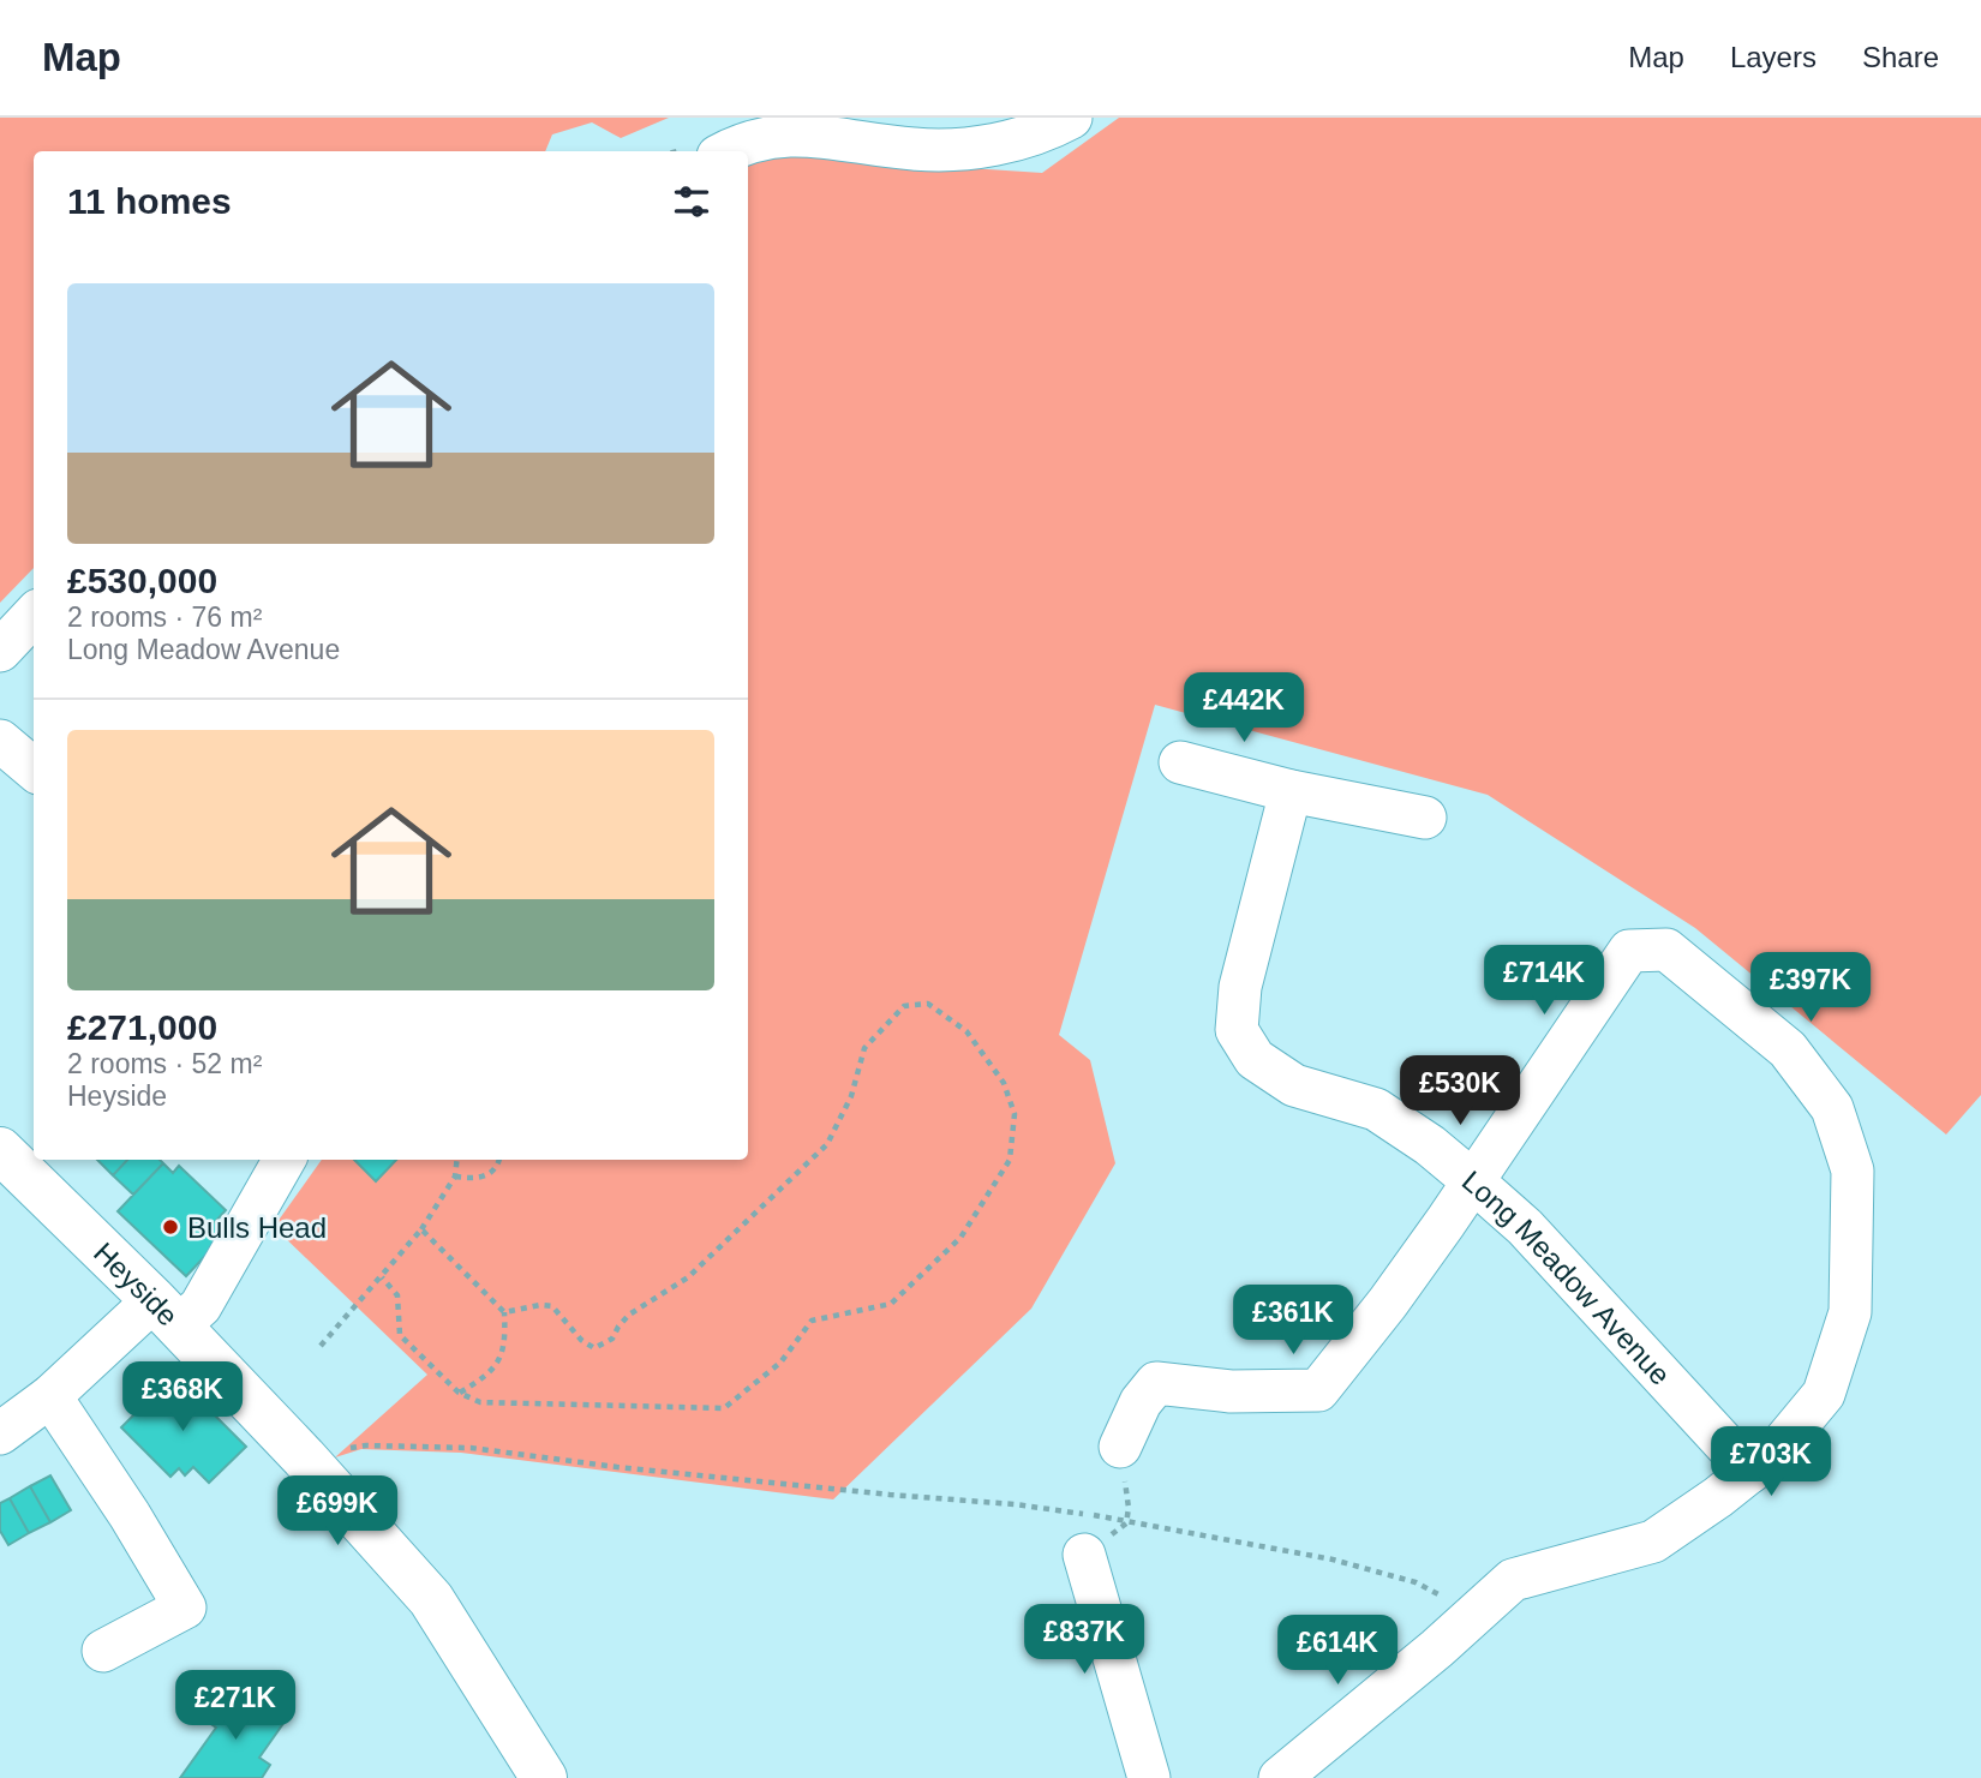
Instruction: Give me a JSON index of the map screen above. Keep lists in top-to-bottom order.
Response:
{
  "streets": {
    "main road": ["Heyside"],
    "street": ["Long Meadow Avenue"]
  },
  "places": ["Bulls Head"],
  "page": {
    "header": "Map",
    "nav": ["Map", "Layers", "Share"],
    "heading": "11 homes",
    "list": [
      {
        "name": "£530,000",
        "note": "2 rooms · 76 m² · Long Meadow Avenue"
      },
      {
        "name": "£271,000",
        "note": "2 rooms · 52 m² · Heyside"
      }
    ],
    "price": [
      "£442K",
      "£714K",
      "£397K",
      "£530K",
      "£361K",
      "£368K",
      "£703K",
      "£699K",
      "£837K",
      "£614K",
      "£271K"
    ]
  }
}
